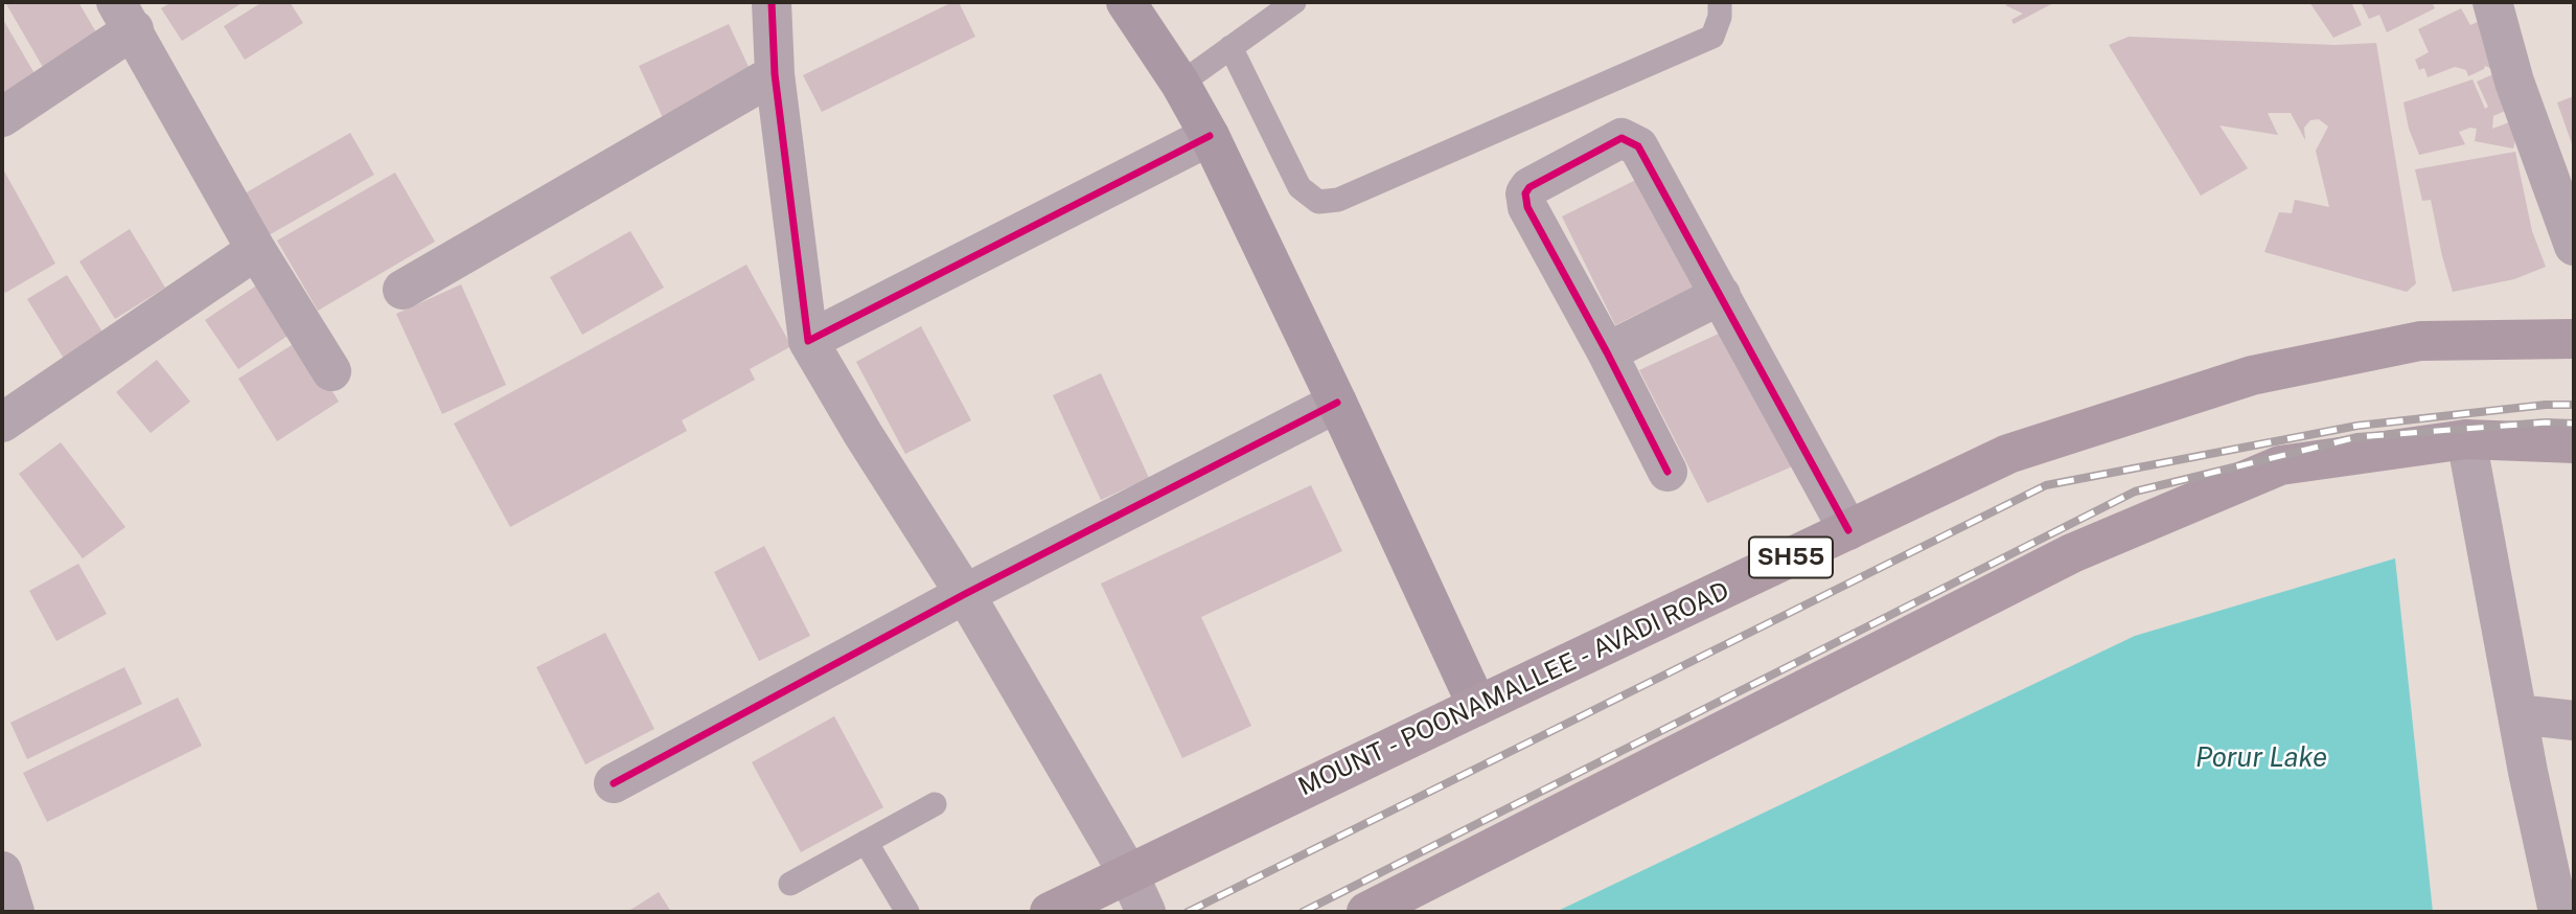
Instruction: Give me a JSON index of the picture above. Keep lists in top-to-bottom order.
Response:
{
  "streets": {
    "main road": ["SH55", "MOUNT - POONAMALLEE - AVADI ROAD"]
  },
  "water": ["Porur Lake"]
}
